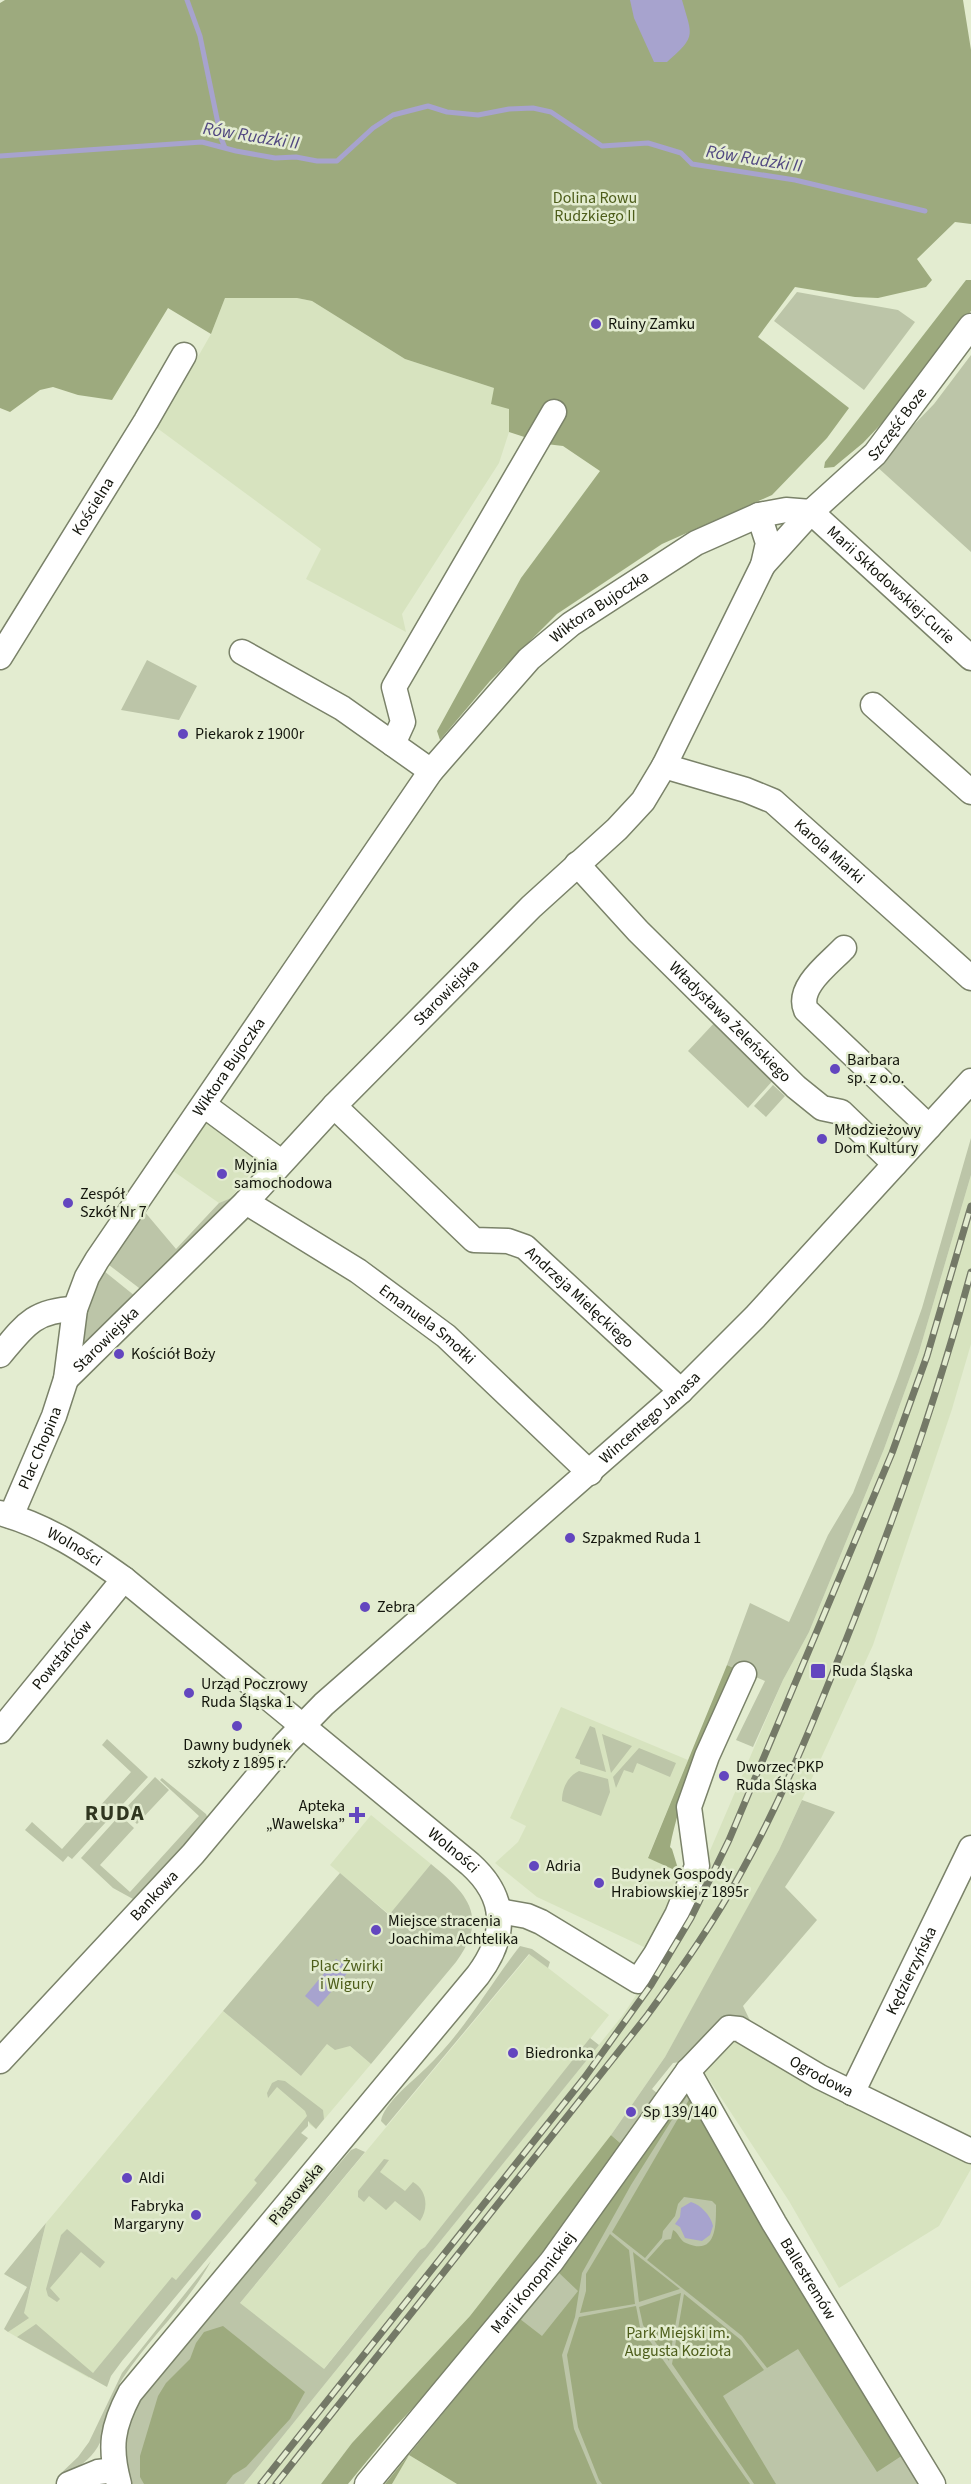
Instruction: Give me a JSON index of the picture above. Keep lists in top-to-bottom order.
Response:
{
  "streets": {
    "street": [
      "Szczęść Boze",
      "Kościelna",
      "Marii Skłodowskiej-Curie",
      "Wiktora Bujoczka",
      "Karola Miarki",
      "Starowiejska",
      "Władysława Żeleńskiego",
      "Andrzeja Mielęckiego",
      "Emanuela Smołki",
      "Wincentego Janasa",
      "Plac Chopina",
      "Wolności",
      "Powstańców",
      "Bankowa",
      "Kędzierzyńska",
      "Ogrodowa",
      "Piastowska",
      "Ballestremów",
      "Marii Konopnickiej"
    ]
  },
  "crossings": [
    ["Szczęść Boze", "Marii Skłodowskiej-Curie"],
    ["Szczęść Boze", "Wiktora Bujoczka"],
    ["Szczęść Boze", "Starowiejska"],
    ["Marii Skłodowskiej-Curie", "Wiktora Bujoczka"],
    ["Marii Skłodowskiej-Curie", "Starowiejska"],
    ["Wiktora Bujoczka", "Starowiejska"],
    ["Wiktora Bujoczka", "Plac Chopina"],
    ["Karola Miarki", "Starowiejska"],
    ["Starowiejska", "Władysława Żeleńskiego"],
    ["Starowiejska", "Andrzeja Mielęckiego"],
    ["Starowiejska", "Emanuela Smołki"],
    ["Starowiejska", "Plac Chopina"],
    ["Władysława Żeleńskiego", "Wincentego Janasa"],
    ["Andrzeja Mielęckiego", "Wincentego Janasa"],
    ["Emanuela Smołki", "Wincentego Janasa"],
    ["Wincentego Janasa", "Wolności"],
    ["Wincentego Janasa", "Bankowa"],
    ["Plac Chopina", "Wolności"],
    ["Wolności", "Powstańców"],
    ["Wolności", "Bankowa"],
    ["Wolności", "Piastowska"],
    ["Kędzierzyńska", "Ogrodowa"],
    ["Ogrodowa", "Ballestremów"],
    ["Ogrodowa", "Marii Konopnickiej"],
    ["Ballestremów", "Marii Konopnickiej"]
  ],
  "districts": ["RUDA"],
  "water": ["Rów Rudzki II"],
  "parks": ["Dolina Rowu Rudzkiego II", "Plac Żwirki i Wigury", "Park Miejski im. Augusta Kozioła"],
  "places": {
    "other": [
      "Ruiny Zamku",
      "Piekarok z 1900r",
      "Barbara sp. z o.o.",
      "Młodzieżowy Dom Kultury",
      "Myjnia samochodowa",
      "Zespół Szkół Nr 7",
      "Kościół Boży",
      "Szpakmed Ruda 1",
      "Zebra",
      "Urząd Poczrowy Ruda Śląska 1",
      "Dawny budynek szkoły z 1895 r.",
      "Dworzec PKP Ruda Śląska",
      "Adria",
      "Budynek Gospody Hrabiowskiej z 1895r",
      "Miejsce stracenia Joachima Achtelika",
      "Biedronka",
      "Sp 139/140",
      "Aldi",
      "Fabryka Margaryny"
    ],
    "transit": ["Ruda Śląska"],
    "health": ["Apteka „Wawelska”"]
  }
}
